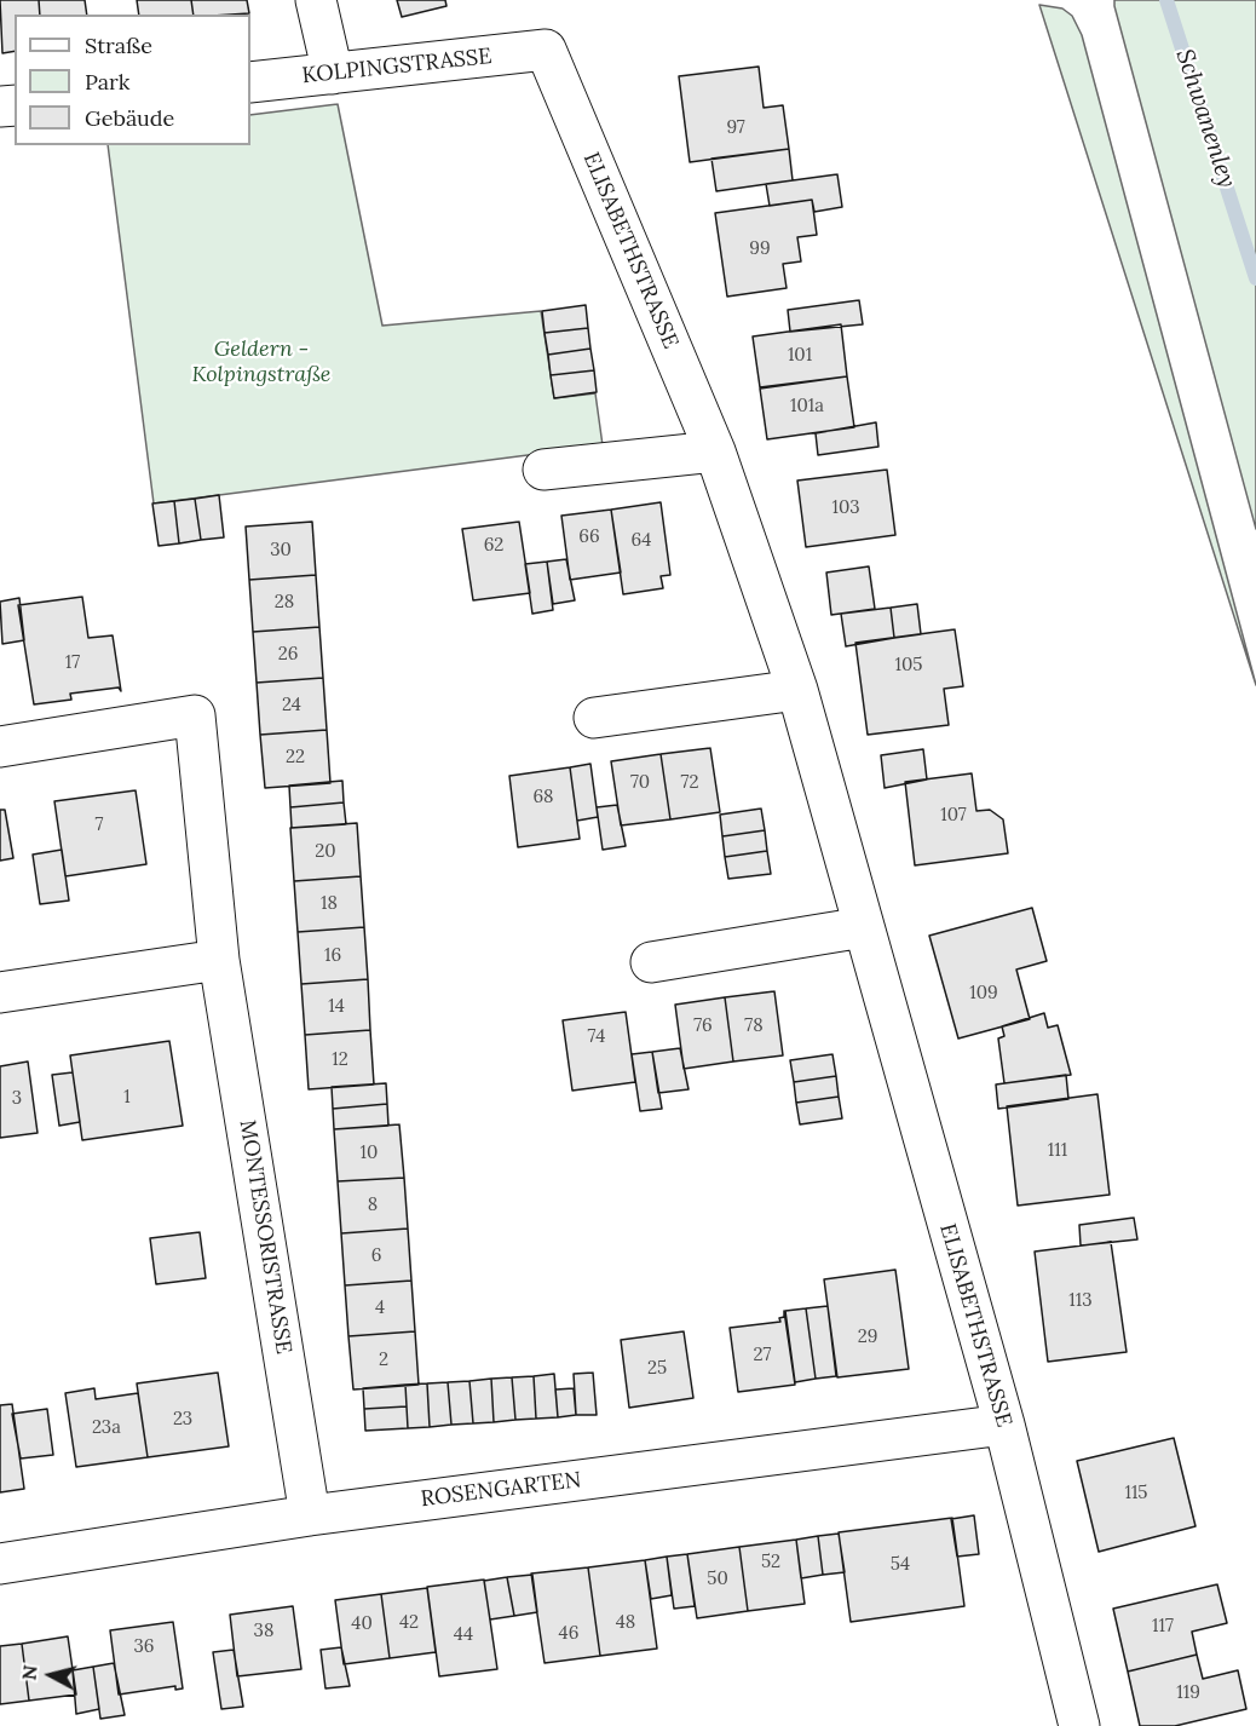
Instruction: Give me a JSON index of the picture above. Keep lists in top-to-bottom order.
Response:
{
  "streets": {
    "street": [
      "KOLPINGSTRASSE",
      "ELISABETHSTRASSE",
      "MONTESSORISTRASSE",
      "ROSENGARTEN"
    ]
  },
  "crossings": [
    ["KOLPINGSTRASSE", "ELISABETHSTRASSE"],
    ["ELISABETHSTRASSE", "ROSENGARTEN"],
    ["MONTESSORISTRASSE", "ROSENGARTEN"]
  ],
  "water": ["Schwanenley"],
  "parks": ["Geldern - Kolpingstraße"],
  "house_numbers": [
    "97",
    "99",
    "101",
    "101a",
    "103",
    "66",
    "64",
    "62",
    "30",
    "28",
    "26",
    "17",
    "105",
    "24",
    "22",
    "70",
    "72",
    "68",
    "107",
    "7",
    "20",
    "18",
    "16",
    "109",
    "14",
    "76",
    "78",
    "74",
    "12",
    "1",
    "3",
    "111",
    "10",
    "8",
    "6",
    "113",
    "4",
    "29",
    "27",
    "2",
    "25",
    "23",
    "23a",
    "115",
    "52",
    "54",
    "50",
    "42",
    "48",
    "40",
    "117",
    "38",
    "46",
    "44",
    "36",
    "119"
  ],
  "legend": ["Straße", "Park", "Gebäude"],
  "north": "left"
}
